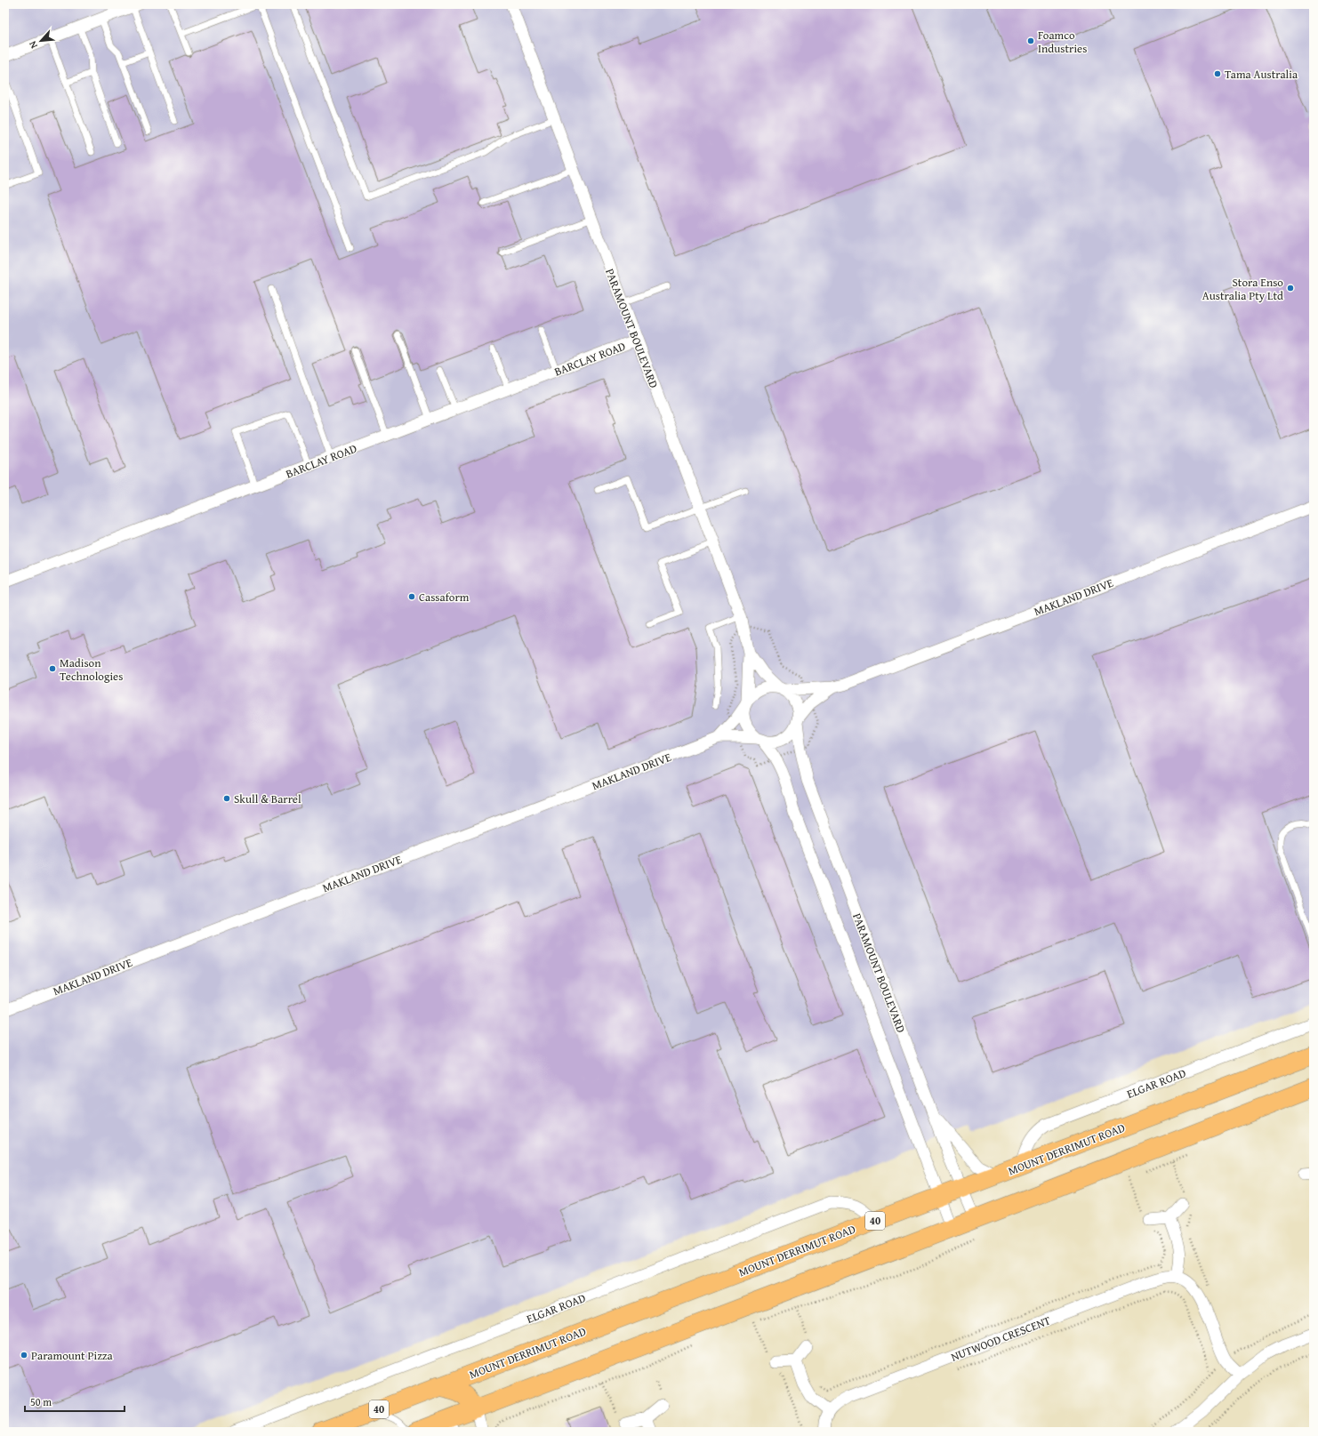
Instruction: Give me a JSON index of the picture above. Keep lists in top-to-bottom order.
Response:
{
  "streets": {
    "main road": ["MOUNT DERRIMUT ROAD", "40"],
    "street": [
      "PARAMOUNT BOULEVARD",
      "BARCLAY ROAD",
      "MAKLAND DRIVE",
      "ELGAR ROAD",
      "NUTWOOD CRESCENT"
    ]
  },
  "crossings": [
    ["PARAMOUNT BOULEVARD", "BARCLAY ROAD"],
    ["PARAMOUNT BOULEVARD", "MAKLAND DRIVE"],
    ["PARAMOUNT BOULEVARD", "MOUNT DERRIMUT ROAD"],
    ["ELGAR ROAD", "MOUNT DERRIMUT ROAD"]
  ],
  "places": [
    "Foamco Industries",
    "Tama Australia",
    "Stora Enso Australia Pty Ltd",
    "Cassaform",
    "Madison Technologies",
    "Skull & Barrel",
    "Paramount Pizza"
  ],
  "scale_bar": "50 m",
  "north": "bottom left"
}
